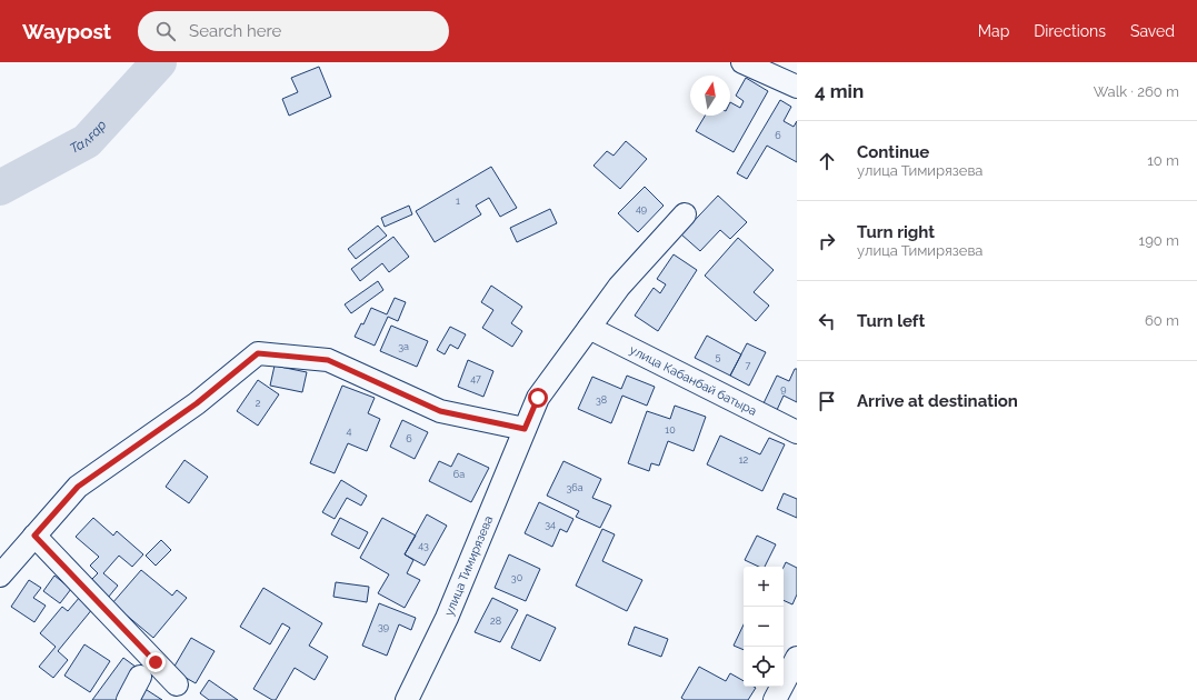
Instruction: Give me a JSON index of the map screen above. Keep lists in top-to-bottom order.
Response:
{
  "streets": {
    "street": ["улица Кабанбай батыра", "улица Тимирязева"]
  },
  "crossings": [
    ["улица Кабанбай батыра", "улица Тимирязева"]
  ],
  "water": ["Талғар"],
  "house_numbers": [
    "6",
    "1",
    "49",
    "3а",
    "5",
    "7",
    "47",
    "9",
    "38",
    "2",
    "10",
    "4",
    "6",
    "12",
    "6а",
    "36а",
    "34",
    "43",
    "30",
    "28",
    "39"
  ],
  "north": "top",
  "page": {
    "header": "Waypost",
    "search": "Search here",
    "nav": ["Map", "Directions", "Saved"],
    "heading": ["4 min", "Walk · 260 m"],
    "list": [
      ["Continue", "улица Тимирязева", "10 m"],
      ["Turn right", "улица Тимирязева", "190 m"],
      ["Turn left", "60 m"],
      "Arrive at destination"
    ],
    "map_buttons": ["+", "−"]
  }
}
